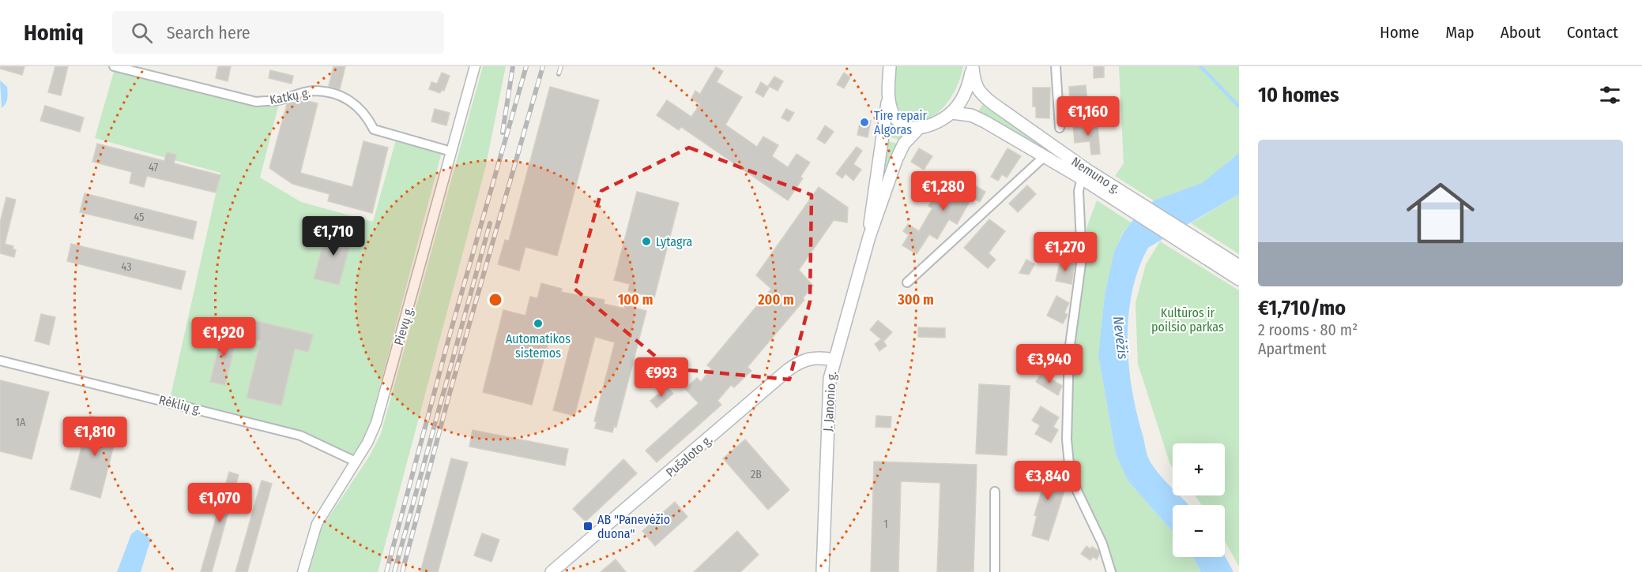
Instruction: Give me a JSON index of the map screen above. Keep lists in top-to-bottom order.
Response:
{
  "streets": {
    "main road": ["Nemuno g.", "J. Janonio g.", "Pušaloto g."],
    "street": ["Katkų g.", "Pievų g.", "Rėklių g."]
  },
  "crossings": [
    ["Katkų g.", "Pievų g."],
    ["Pievų g.", "Rėklių g."],
    ["J. Janonio g.", "Pušaloto g."]
  ],
  "water": ["Nevėžis"],
  "parks": ["Kultūros ir poilsio parkas"],
  "places": {
    "other": ["Tire repair Algoras", "Lytagra", "Automatikos sistemos"],
    "transit": ["AB \"Panevėžio duona\""]
  },
  "house_numbers": [
    "47",
    "45",
    "43",
    "1A",
    "2B",
    "1"
  ],
  "page": {
    "header": "Homiq",
    "search": "Search here",
    "nav": [
      "Home",
      "Map",
      "About",
      "Contact"
    ],
    "heading": "10 homes",
    "price": [
      "€1,160",
      "€1,280",
      "€1,710",
      "€1,270",
      "€1,920",
      "€3,940",
      "€993",
      "€1,810",
      "€3,840",
      "€1,070"
    ],
    "list": [
      {
        "name": "€1,710/mo",
        "note": "2 rooms · 80 m² · Apartment"
      }
    ],
    "map_buttons": ["+", "−"]
  },
  "rings": ["100 m", "200 m", "300 m"]
}
